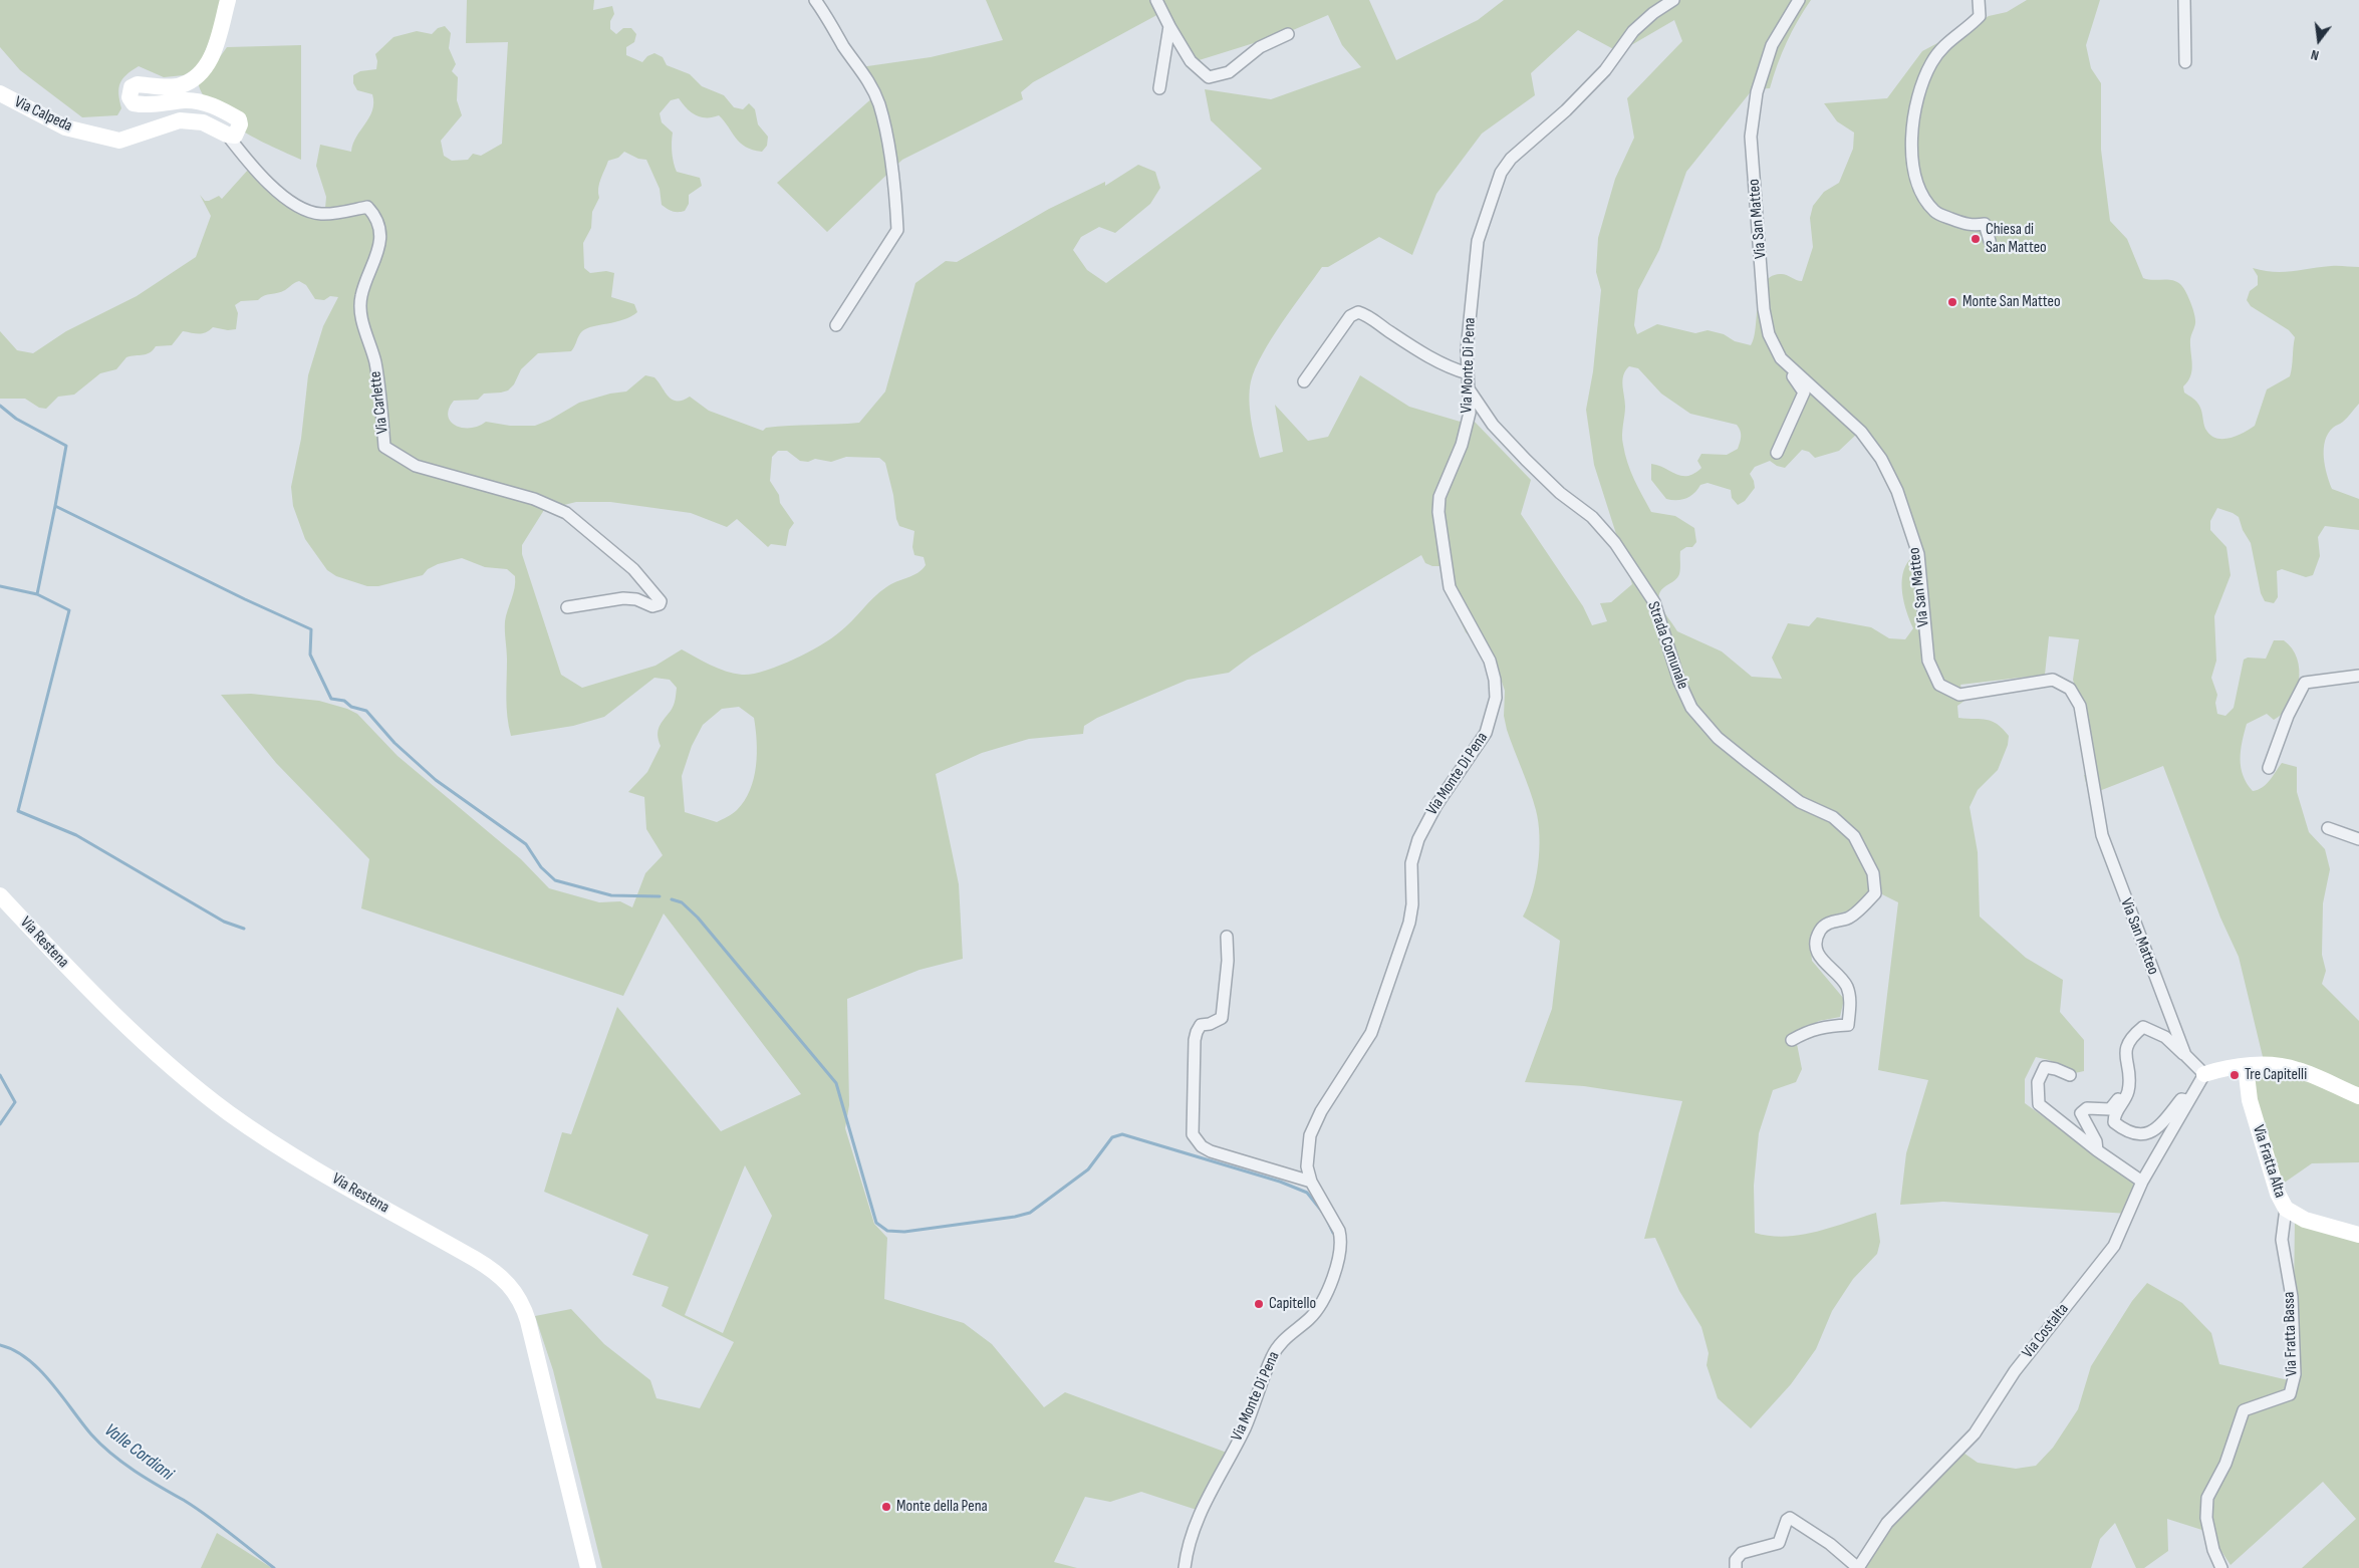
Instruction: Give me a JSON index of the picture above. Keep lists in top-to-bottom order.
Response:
{
  "streets": {
    "street": [
      "Via Calpeda",
      "Via San Matteo",
      "Via Monte Di Pena",
      "Via Carlette",
      "Strada Comunale",
      "Via Restena",
      "Via Fratta Alta",
      "Via Costalta",
      "Via Fratta Bassa"
    ]
  },
  "crossings": [
    ["Via Calpeda", "Via Carlette"],
    ["Via San Matteo", "Via Costalta"],
    ["Via Monte Di Pena", "Strada Comunale"],
    ["Via Fratta Alta", "Via Fratta Bassa"]
  ],
  "water": ["Valle Cordiani"],
  "places": [
    "Chiesa di San Matteo",
    "Monte San Matteo",
    "Tre Capitelli",
    "Capitello",
    "Monte della Pena"
  ],
  "north": "bottom"
}
